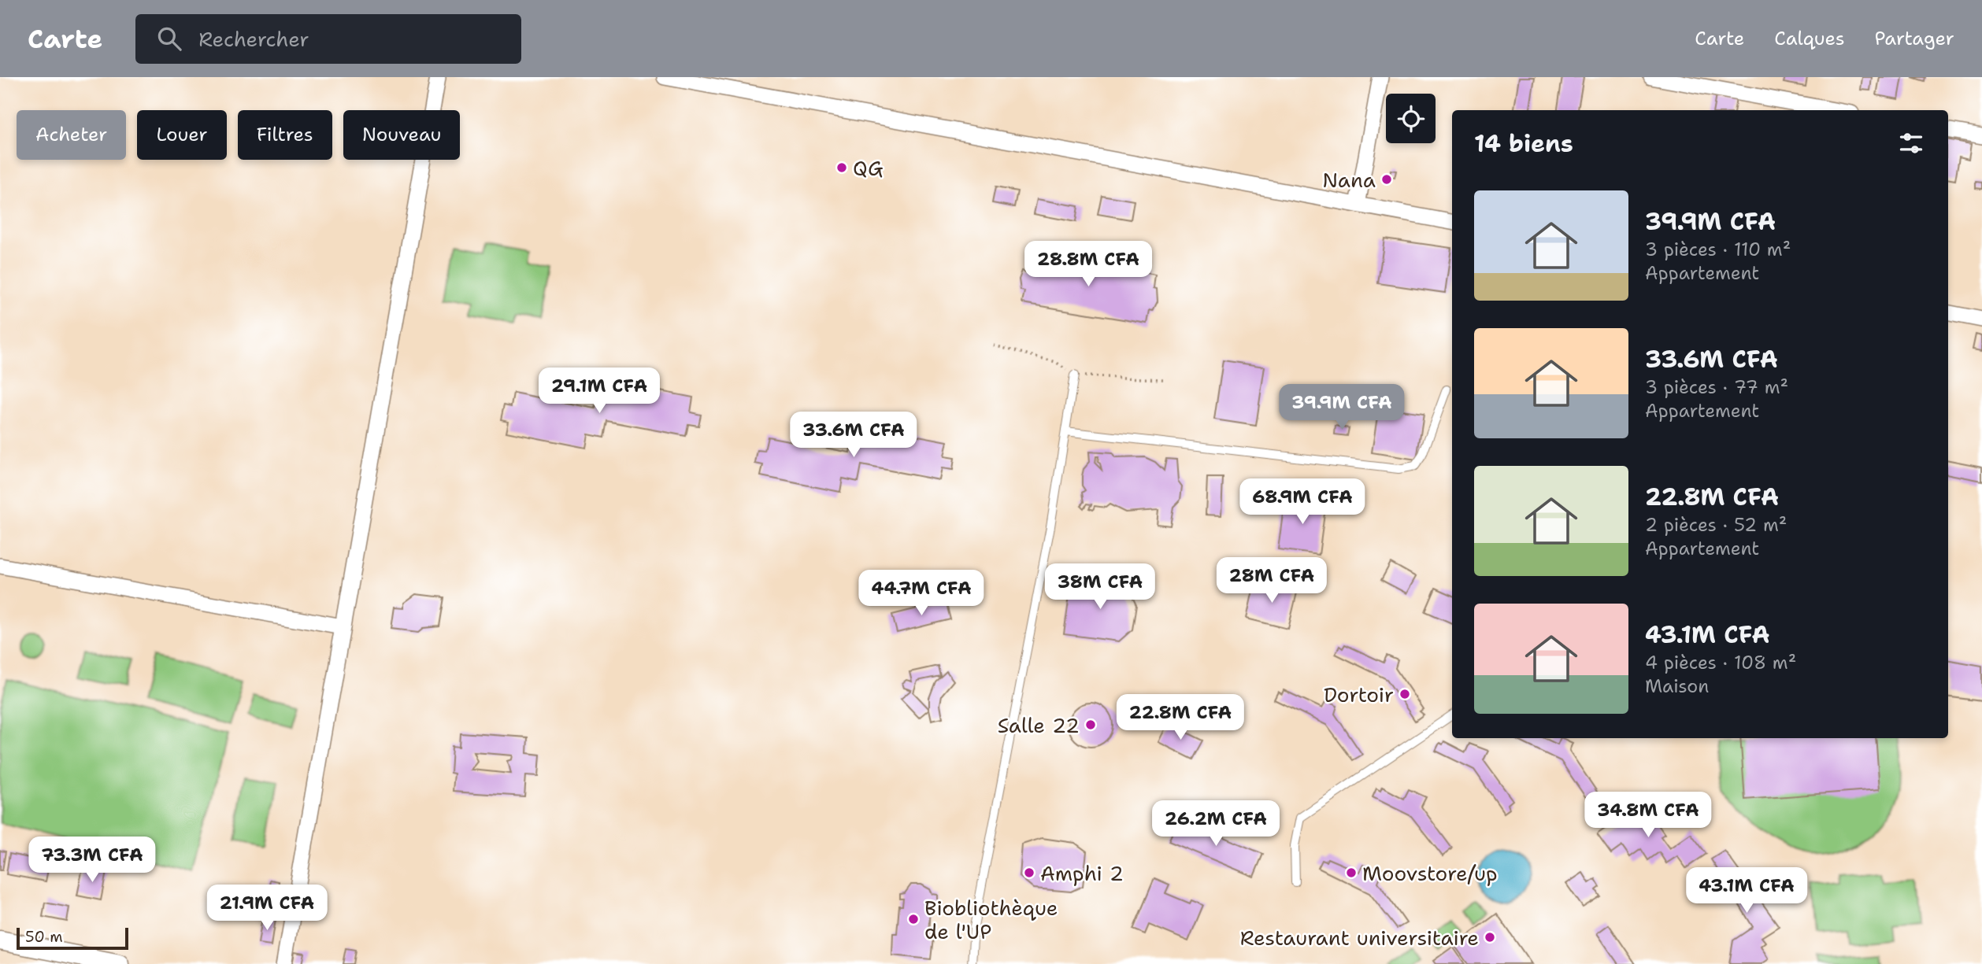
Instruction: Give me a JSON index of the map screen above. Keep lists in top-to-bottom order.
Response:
{
  "places": [
    "QG",
    "Nana",
    "Dortoir",
    "Salle 22",
    "Amphi 2",
    "Moovstore/up",
    "Biobliothèque de l'UP",
    "Restaurant universitaire"
  ],
  "scale_bar": "50 m",
  "page": {
    "header": "Carte",
    "search": "Rechercher",
    "nav": ["Carte", "Calques", "Partager"],
    "chip": [
      "Acheter",
      "Louer",
      "Filtres",
      "Nouveau"
    ],
    "heading": "14 biens",
    "list": [
      {
        "name": "39.9M CFA",
        "note": "3 pièces · 110 m² · Appartement"
      },
      {
        "name": "33.6M CFA",
        "note": "3 pièces · 77 m² · Appartement"
      },
      {
        "name": "22.8M CFA",
        "note": "2 pièces · 52 m² · Appartement"
      },
      {
        "name": "43.1M CFA",
        "note": "4 pièces · 108 m² · Maison"
      }
    ],
    "price": [
      "28.8M CFA",
      "29.1M CFA",
      "39.9M CFA",
      "33.6M CFA",
      "68.9M CFA",
      "28M CFA",
      "38M CFA",
      "44.7M CFA",
      "22.8M CFA",
      "34.8M CFA",
      "26.2M CFA",
      "73.3M CFA",
      "43.1M CFA",
      "21.9M CFA"
    ],
    "scale": "50 m"
  }
}
